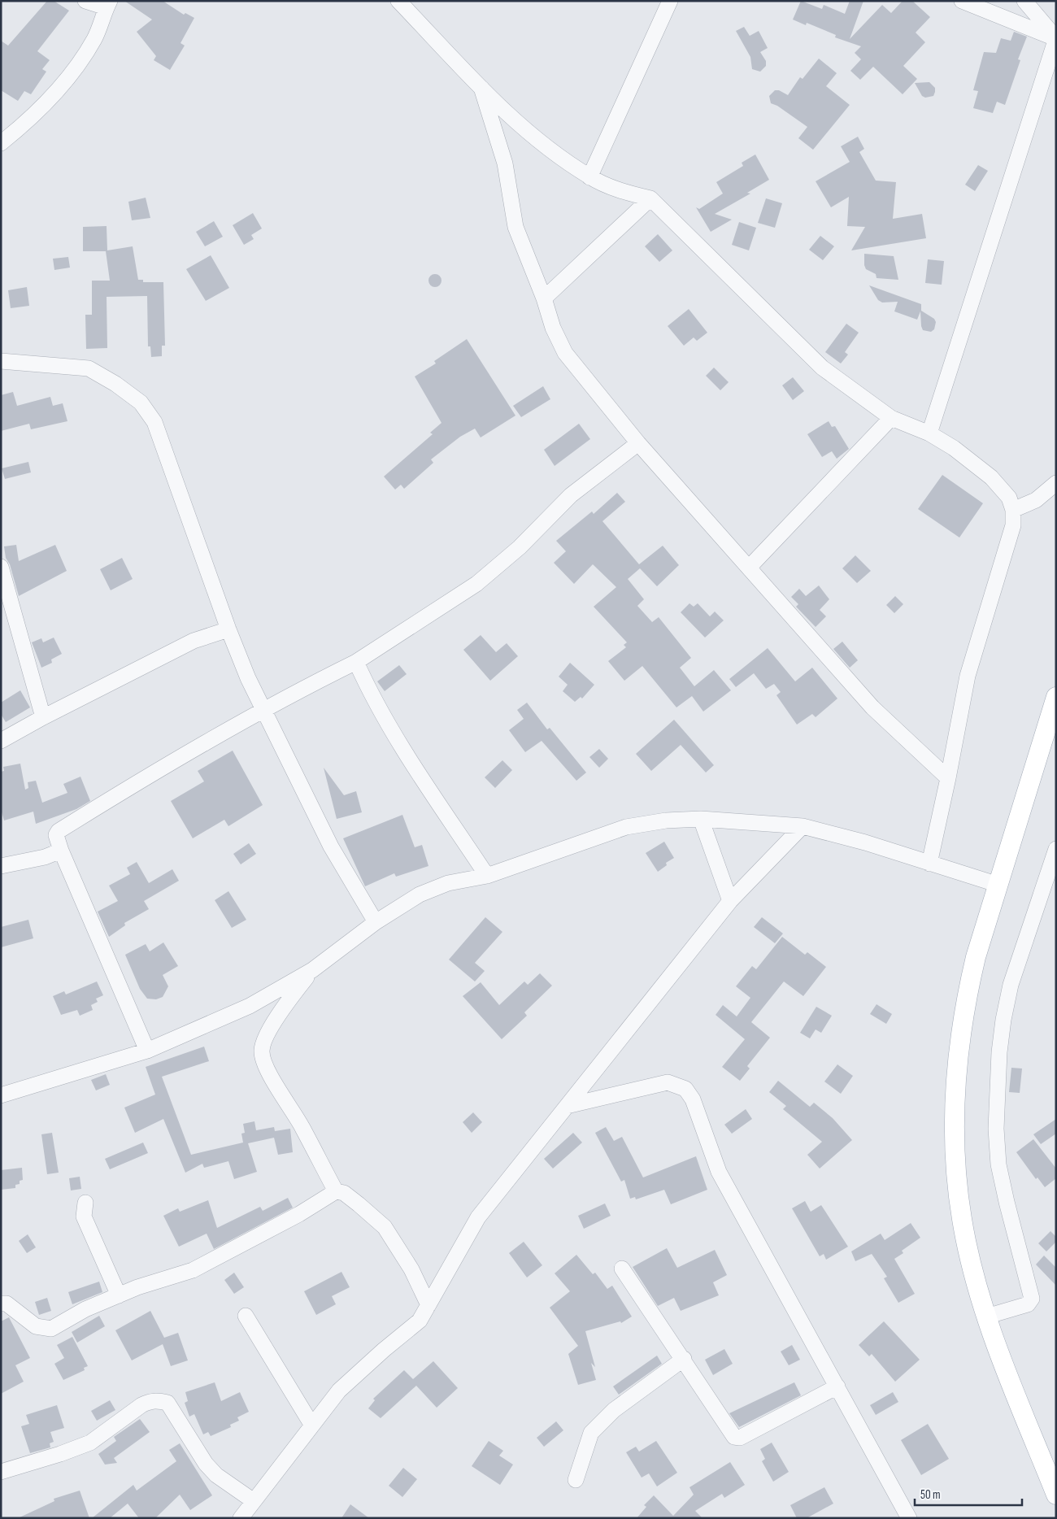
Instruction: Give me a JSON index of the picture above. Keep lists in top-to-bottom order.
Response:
{
  "scale_bar": "50 m"
}
